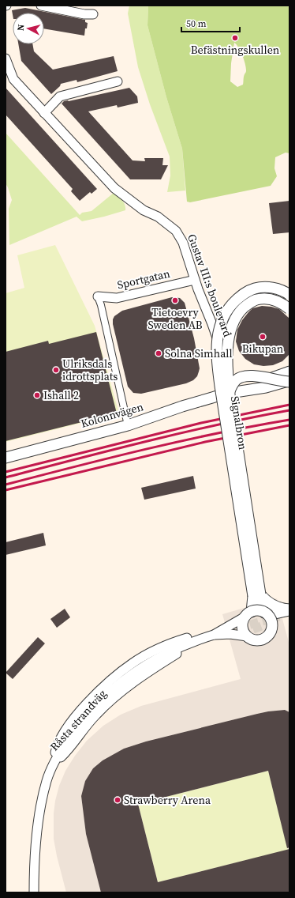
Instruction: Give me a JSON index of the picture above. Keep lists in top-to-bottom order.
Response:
{
  "streets": {
    "street": [
      "Sportgatan",
      "Gustav III:s boulevard",
      "Kolonnvägen",
      "Signalbron",
      "Råsta strandväg"
    ]
  },
  "crossings": [
    ["Sportgatan", "Gustav III:s boulevard"],
    ["Gustav III:s boulevard", "Kolonnvägen"],
    ["Gustav III:s boulevard", "Signalbron"],
    ["Kolonnvägen", "Signalbron"],
    ["Signalbron", "Råsta strandväg"]
  ],
  "places": [
    "Befästningskullen",
    "Tietoevry Sweden AB",
    "Bikupan",
    "Solna Simhall",
    "Ulriksdals idrottsplats",
    "Ishall 2",
    "Strawberry Arena"
  ],
  "scale_bar": "50 m",
  "north": "left"
}
